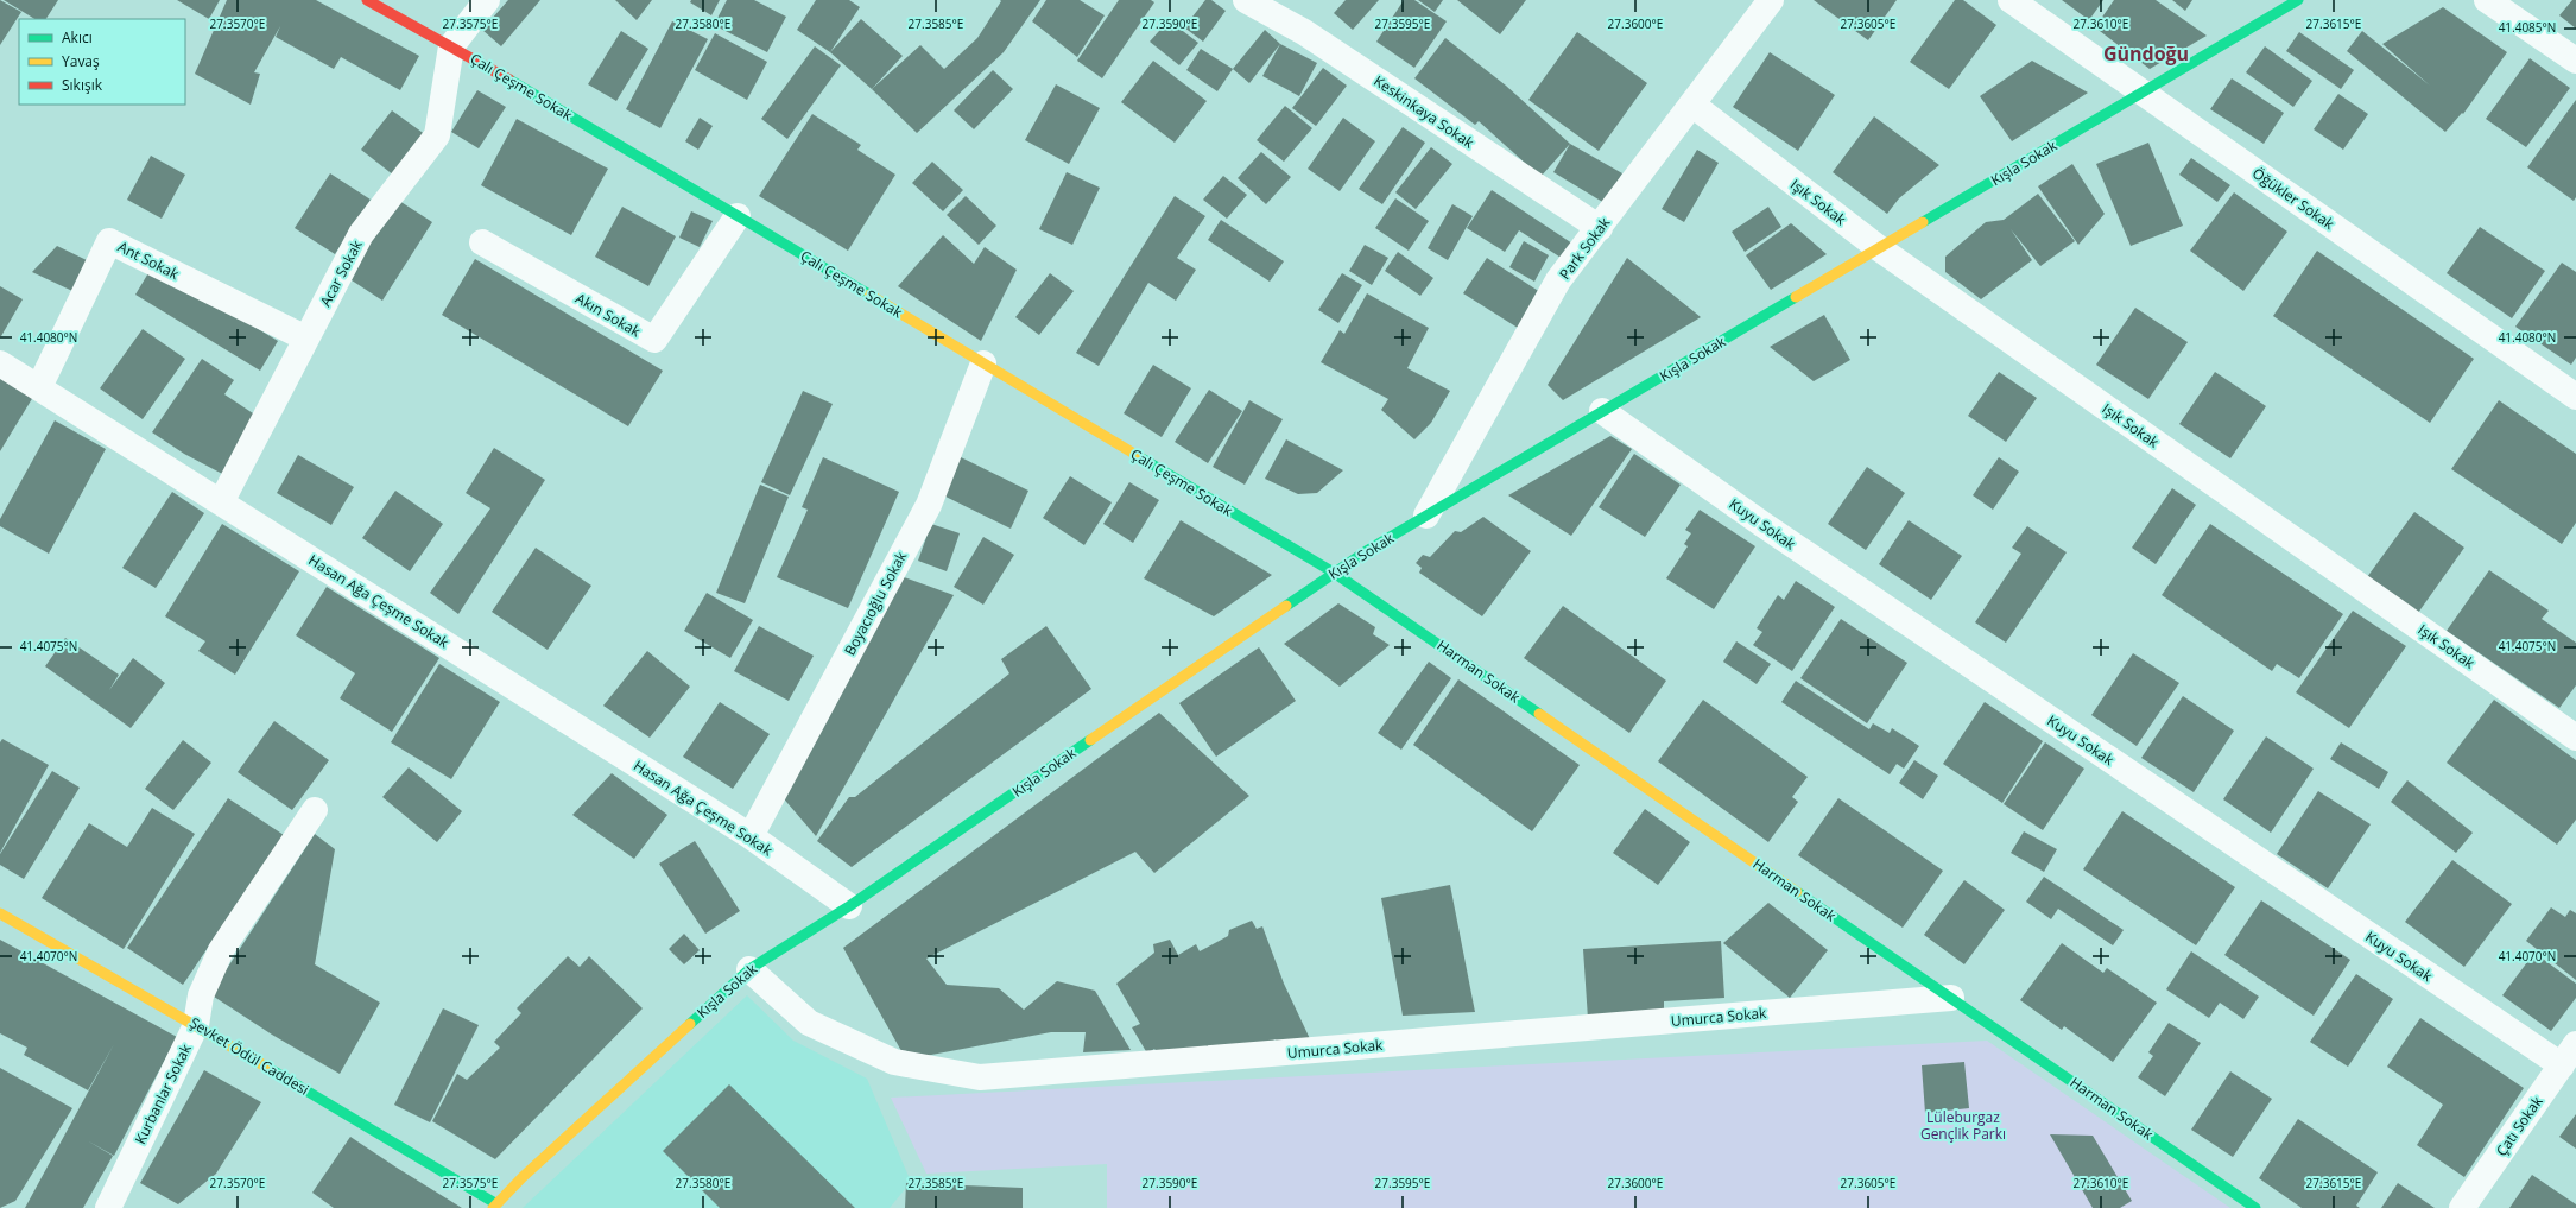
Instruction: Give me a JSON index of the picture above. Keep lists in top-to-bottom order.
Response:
{
  "streets": {
    "street": [
      "Çalı Çeşme Sokak",
      "Keskinkaya Sokak",
      "Kışla Sokak",
      "Öğükler Sokak",
      "Işık Sokak",
      "Park Sokak",
      "Ant Sokak",
      "Acar Sokak",
      "Akın Sokak",
      "Kuyu Sokak",
      "Hasan Ağa Çeşme Sokak",
      "Boyacıoğlu Sokak",
      "Harman Sokak",
      "Umurca Sokak",
      "Şevket Ödül Caddesi",
      "Kurbanlar Sokak",
      "Çatı Sokak"
    ]
  },
  "crossings": [
    ["Çalı Çeşme Sokak", "Kışla Sokak"],
    ["Çalı Çeşme Sokak", "Acar Sokak"],
    ["Çalı Çeşme Sokak", "Akın Sokak"],
    ["Çalı Çeşme Sokak", "Boyacıoğlu Sokak"],
    ["Çalı Çeşme Sokak", "Harman Sokak"],
    ["Keskinkaya Sokak", "Park Sokak"],
    ["Kışla Sokak", "Öğükler Sokak"],
    ["Kışla Sokak", "Işık Sokak"],
    ["Kışla Sokak", "Park Sokak"],
    ["Kışla Sokak", "Kuyu Sokak"],
    ["Kışla Sokak", "Hasan Ağa Çeşme Sokak"],
    ["Kışla Sokak", "Harman Sokak"],
    ["Kışla Sokak", "Umurca Sokak"],
    ["Kışla Sokak", "Şevket Ödül Caddesi"],
    ["Işık Sokak", "Park Sokak"],
    ["Ant Sokak", "Acar Sokak"],
    ["Ant Sokak", "Hasan Ağa Çeşme Sokak"],
    ["Acar Sokak", "Hasan Ağa Çeşme Sokak"],
    ["Kuyu Sokak", "Çatı Sokak"],
    ["Hasan Ağa Çeşme Sokak", "Boyacıoğlu Sokak"],
    ["Harman Sokak", "Umurca Sokak"],
    ["Şevket Ödül Caddesi", "Kurbanlar Sokak"]
  ],
  "districts": ["Gündoğu"],
  "parks": ["Lüleburgaz Gençlik Parkı"],
  "legend": ["Akıcı", "Yavaş", "Sıkışık"],
  "coordinates": [
    "27.3570°E",
    "27.3575°E",
    "27.3580°E",
    "27.3585°E",
    "27.3590°E",
    "27.3595°E",
    "27.3600°E",
    "27.3605°E",
    "27.3610°E",
    "27.3615°E",
    "41.4085°N",
    "41.4080°N",
    "41.4075°N",
    "41.4070°N"
  ]
}
